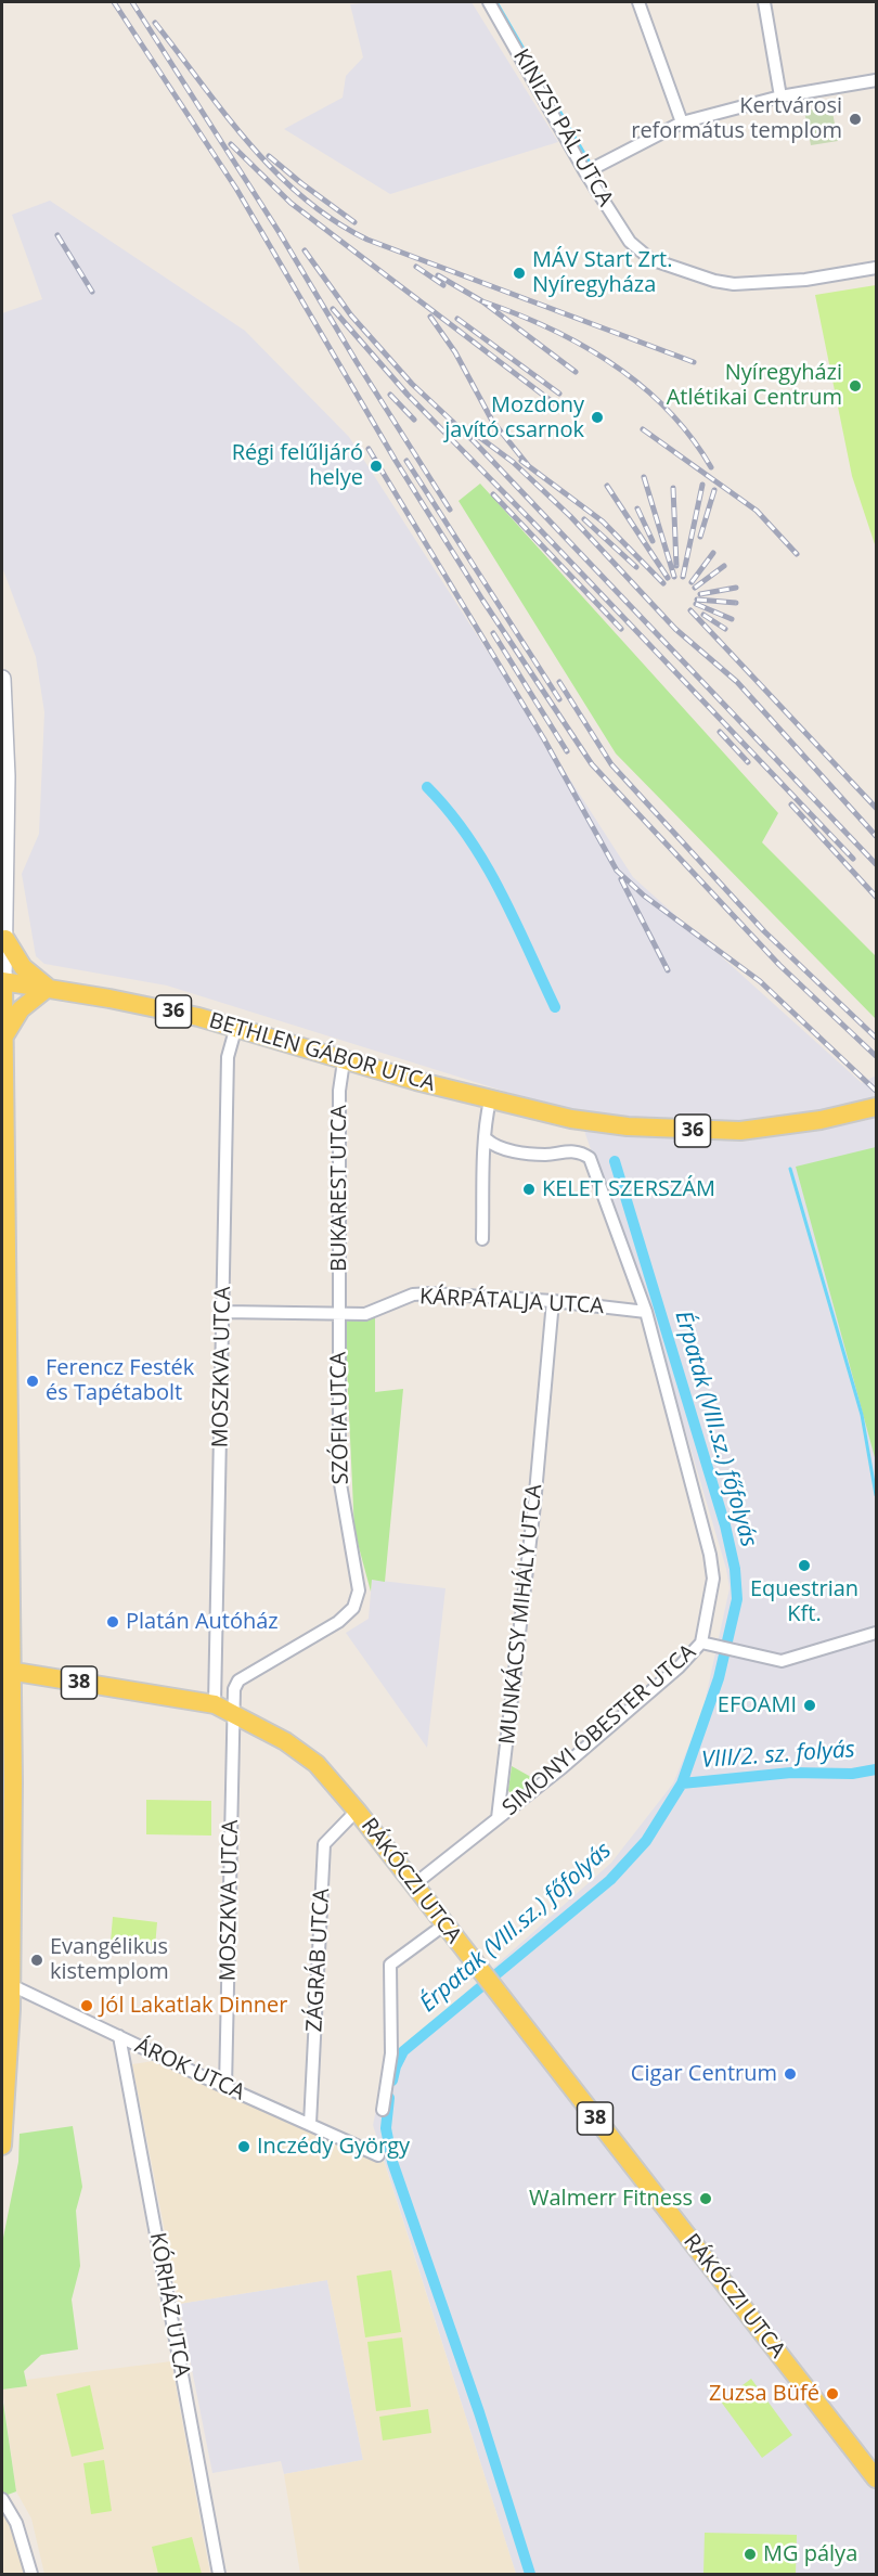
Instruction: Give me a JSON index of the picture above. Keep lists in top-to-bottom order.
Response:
{
  "streets": {
    "main road": [
      "36",
      "BETHLEN GÁBOR UTCA",
      "38",
      "RÁKÓCZI UTCA"
    ],
    "street": [
      "KINIZSI PÁL UTCA",
      "BUKAREST UTCA",
      "KÁRPÁTALJA UTCA",
      "MOSZKVA UTCA",
      "SZÓFIA UTCA",
      "MUNKÁCSY MIHÁLY UTCA",
      "SIMONYI ÓBESTER UTCA",
      "ZÁGRÁB UTCA",
      "ÁROK UTCA",
      "KÓRHÁZ UTCA"
    ]
  },
  "crossings": [
    ["BETHLEN GÁBOR UTCA", "BUKAREST UTCA"],
    ["BETHLEN GÁBOR UTCA", "MOSZKVA UTCA"],
    ["BUKAREST UTCA", "KÁRPÁTALJA UTCA"],
    ["BUKAREST UTCA", "SZÓFIA UTCA"],
    ["KÁRPÁTALJA UTCA", "MOSZKVA UTCA"],
    ["KÁRPÁTALJA UTCA", "SZÓFIA UTCA"],
    ["KÁRPÁTALJA UTCA", "MUNKÁCSY MIHÁLY UTCA"],
    ["KÁRPÁTALJA UTCA", "SIMONYI ÓBESTER UTCA"],
    ["MOSZKVA UTCA", "RÁKÓCZI UTCA"],
    ["MOSZKVA UTCA", "ÁROK UTCA"],
    ["MUNKÁCSY MIHÁLY UTCA", "SIMONYI ÓBESTER UTCA"],
    ["RÁKÓCZI UTCA", "ZÁGRÁB UTCA"],
    ["ZÁGRÁB UTCA", "ÁROK UTCA"],
    ["ÁROK UTCA", "KÓRHÁZ UTCA"]
  ],
  "water": ["Érpatak (VIII.sz.) főfolyás", "VIII/2. sz. folyás"],
  "places": [
    "Kertvárosi református templom",
    "MÁV Start Zrt. Nyíregyháza",
    "Nyíregyházi Atlétikai Centrum",
    "Mozdony javító csarnok",
    "Régi felűljáró helye",
    "KELET SZERSZÁM",
    "Ferencz Festék és Tapétabolt",
    "Equestrian Kft.",
    "Platán Autóház",
    "EFOAMI",
    "Evangélikus kistemplom",
    "Jól Lakatlak Dinner",
    "Cigar Centrum",
    "Inczédy György",
    "Walmerr Fitness",
    "Zuzsa Büfé",
    "MG pálya"
  ]
}
